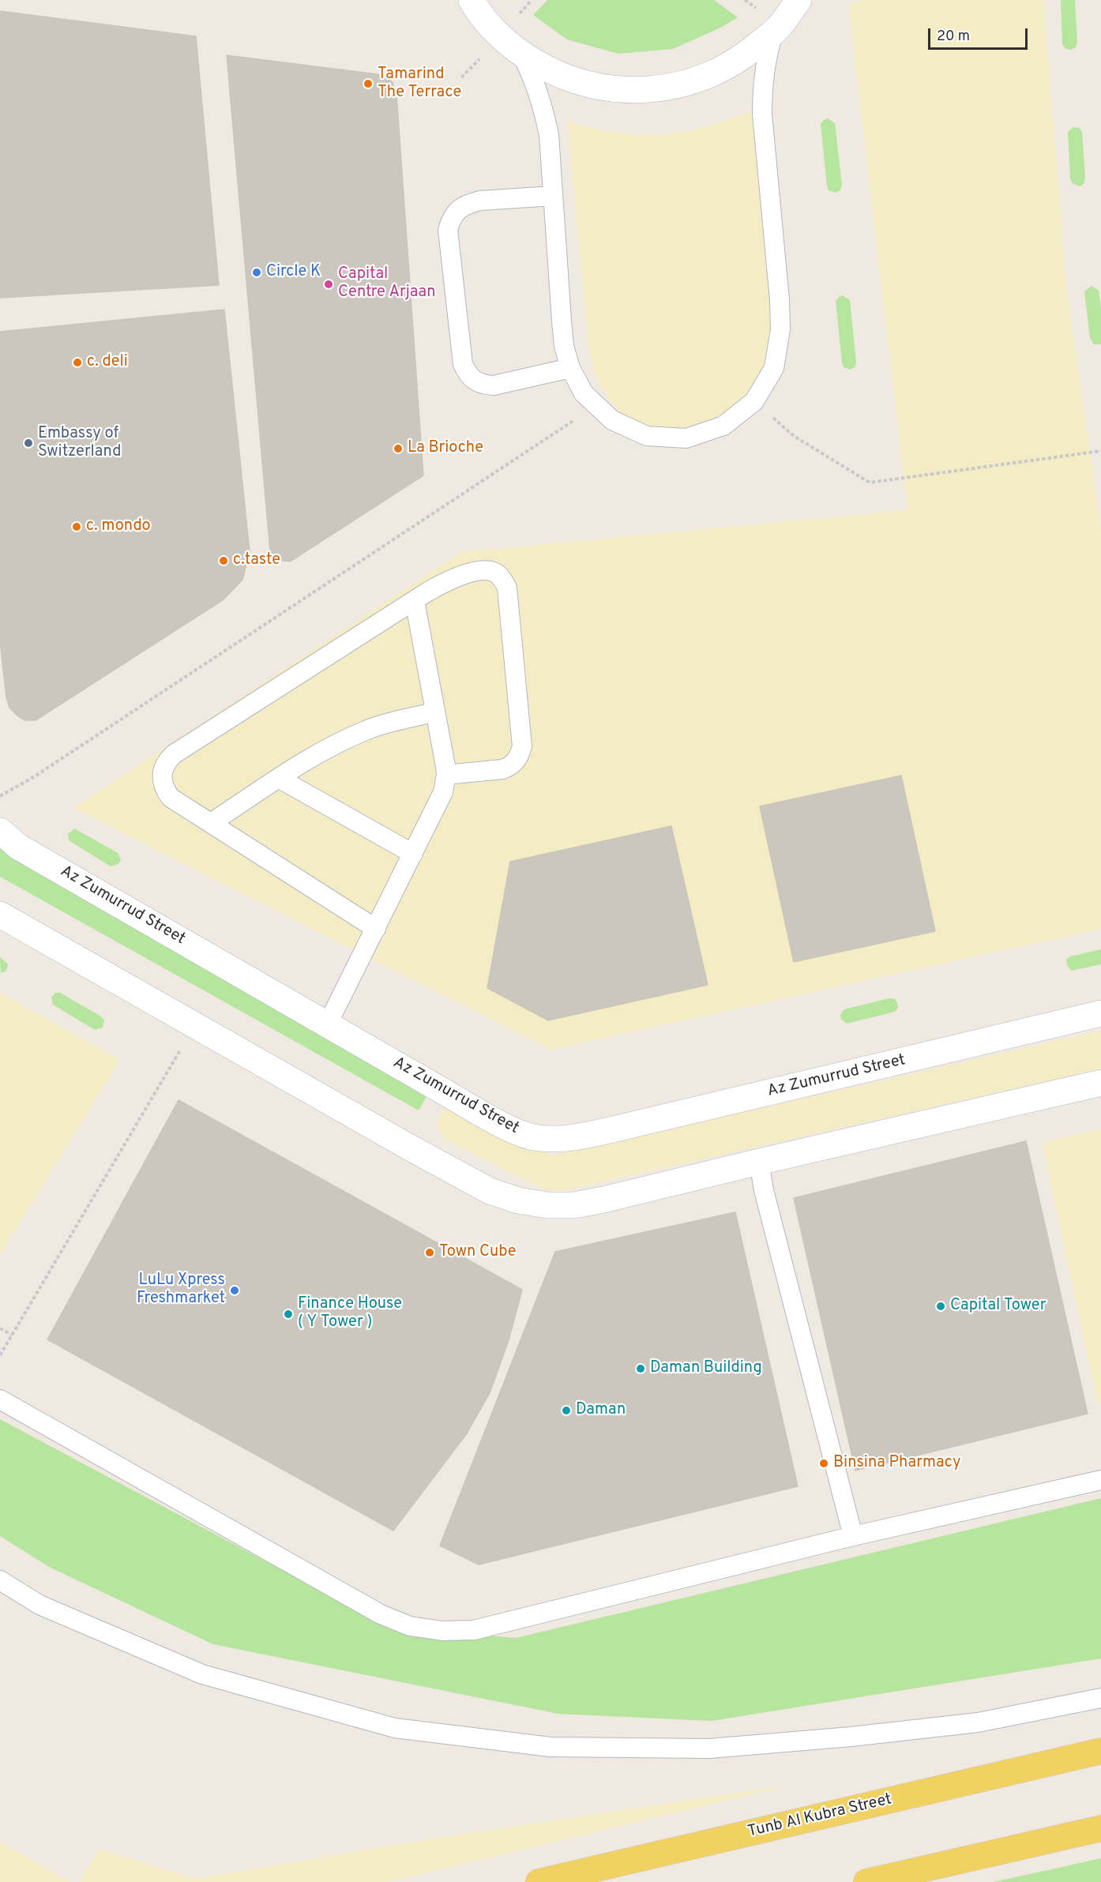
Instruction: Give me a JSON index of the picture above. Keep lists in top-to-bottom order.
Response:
{
  "streets": {
    "main road": ["Tunb Al Kubra Street"],
    "street": ["Az Zumurrud Street"]
  },
  "places": [
    "Tamarind The Terrace",
    "Circle K",
    "Capital Centre Arjaan",
    "c. deli",
    "Embassy of Switzerland",
    "La Brioche",
    "c. mondo",
    "c.taste",
    "Town Cube",
    "LuLu Xpress Freshmarket",
    "Capital Tower",
    "Finance House ( Y Tower )",
    "Daman Building",
    "Daman",
    "Binsina Pharmacy"
  ],
  "scale_bar": "20 m"
}
